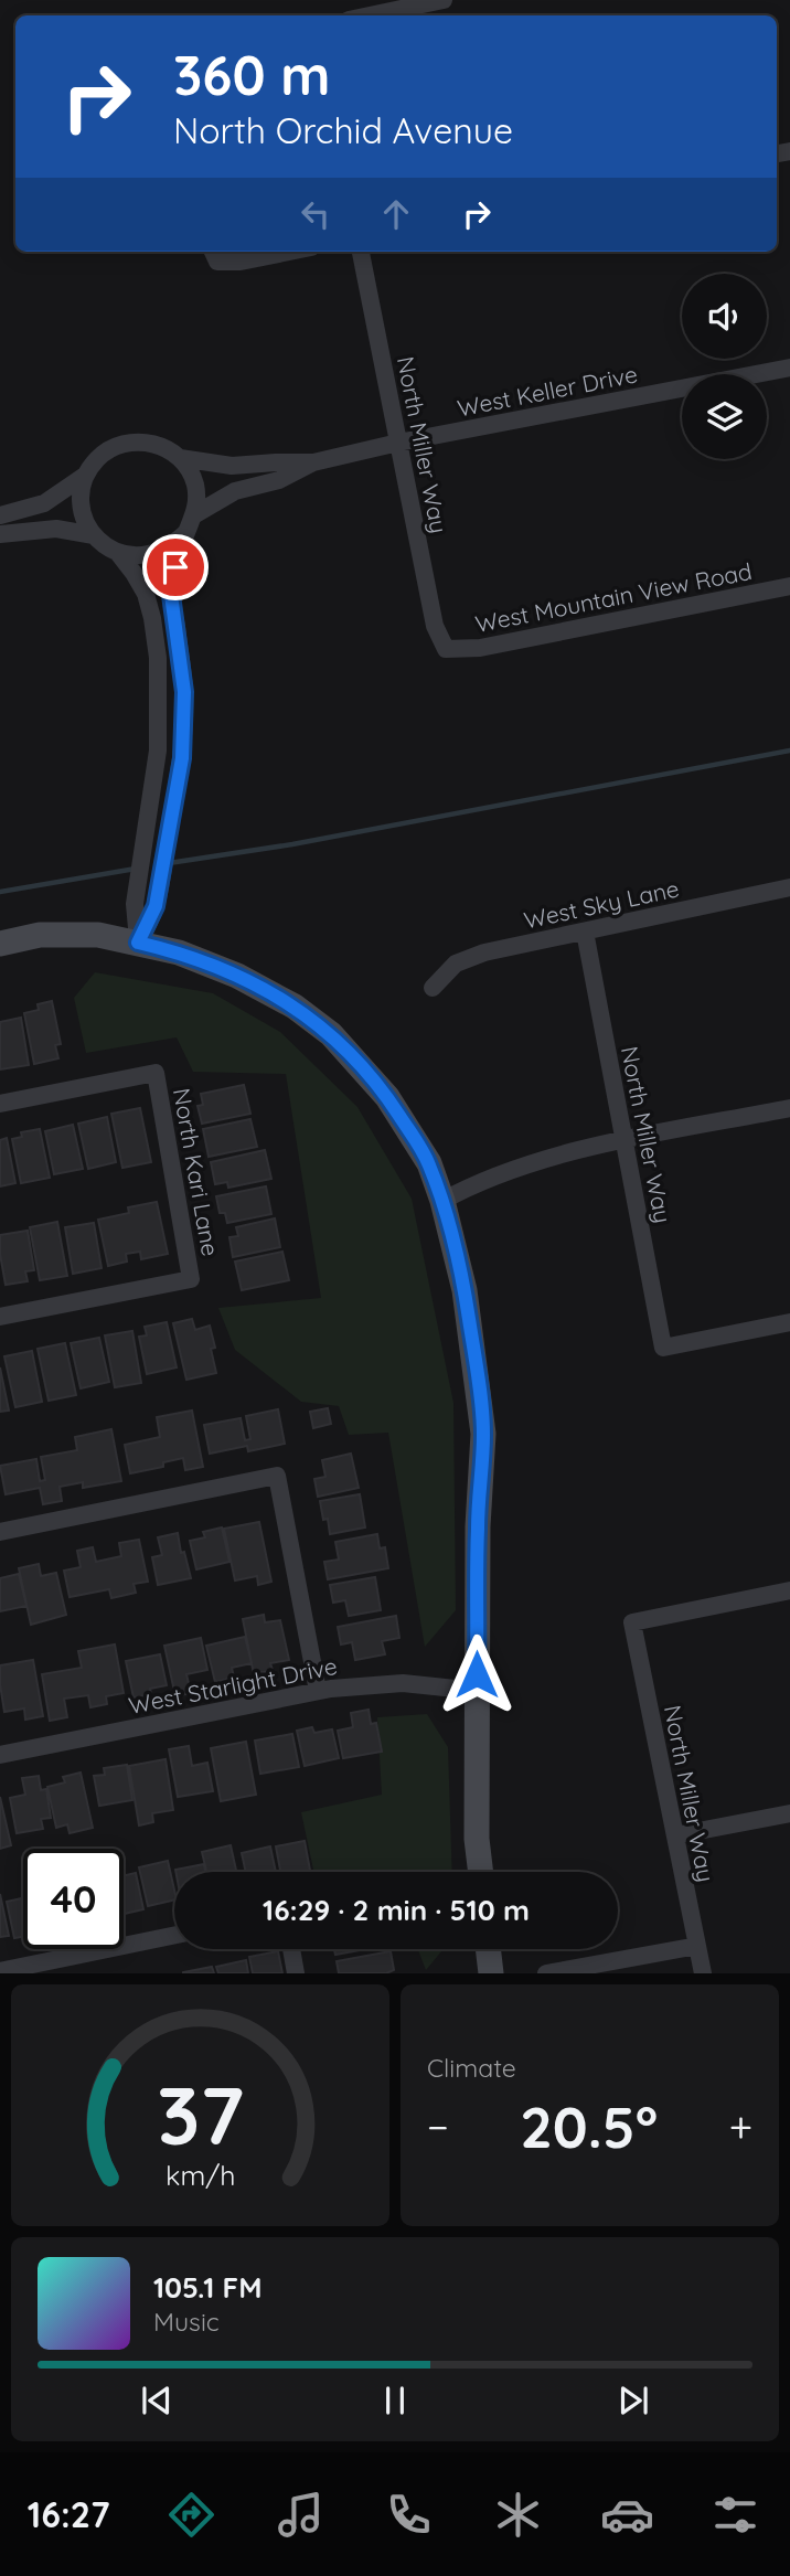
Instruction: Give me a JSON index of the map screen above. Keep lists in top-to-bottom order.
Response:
{
  "streets": {
    "street": [
      "West Keller Drive",
      "North Miller Way",
      "West Mountain View Road",
      "West Sky Lane",
      "North Kari Lane",
      "West Starlight Drive"
    ]
  },
  "crossings": [
    ["West Keller Drive", "North Miller Way"],
    ["North Miller Way", "West Mountain View Road"],
    ["North Miller Way", "West Sky Lane"]
  ],
  "page": {
    "turn": ["360 m", "North Orchid Avenue"],
    "limit": "40",
    "trip": "16:29 · 2 min · 510 m",
    "tile": "Climate",
    "heat": ["−", "20.5°", "+"],
    "song": ["105.1 FM", "Music"],
    "tabs": "16:27",
    "gauge": ["37", "km/h"]
  }
}
